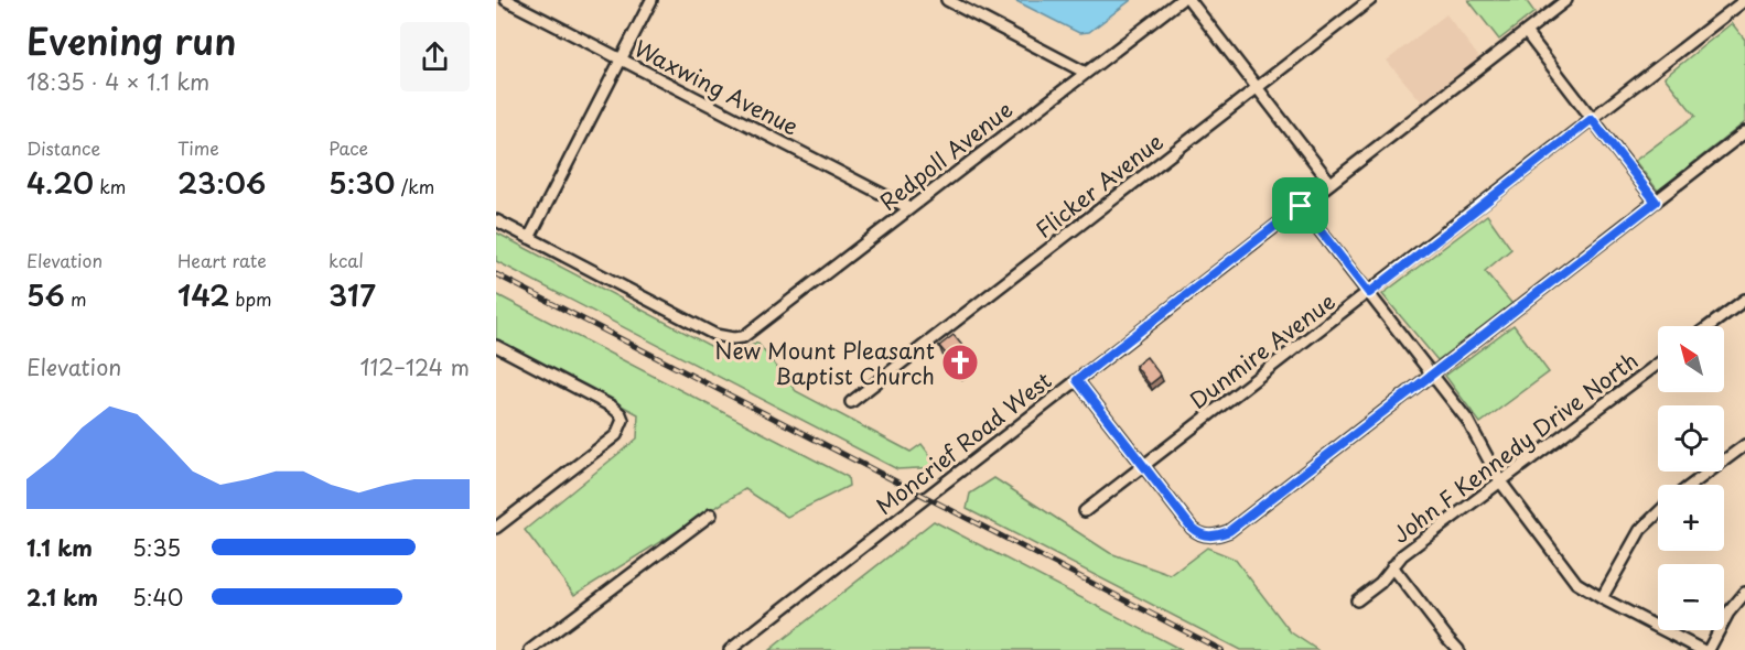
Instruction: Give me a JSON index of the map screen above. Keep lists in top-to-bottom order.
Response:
{
  "streets": {
    "street": [
      "Waxwing Avenue",
      "Redpoll Avenue",
      "Flicker Avenue",
      "Dunmire Avenue",
      "Moncrief Road West",
      "John F Kennedy Drive North"
    ]
  },
  "crossings": [
    ["Waxwing Avenue", "Redpoll Avenue"]
  ],
  "places": {
    "church": ["New Mount Pleasant Baptist Church"]
  },
  "north": "top left",
  "page": {
    "heading": ["Evening run", "18:35 · 4 × 1.1 km"],
    "stats": [
      ["Distance", "4.20 km"],
      ["Time", "23:06"],
      ["Pace", "5:30 /km"],
      ["Elevation", "56 m"],
      ["Heart rate", "142 bpm"],
      ["kcal", "317"]
    ],
    "map_buttons": ["+", "−"],
    "chart": ["Elevation", "112–124 m"],
    "list": [
      {
        "name": "1.1 km",
        "note": "5:35"
      },
      {
        "name": "2.1 km",
        "note": "5:40"
      }
    ]
  }
}
